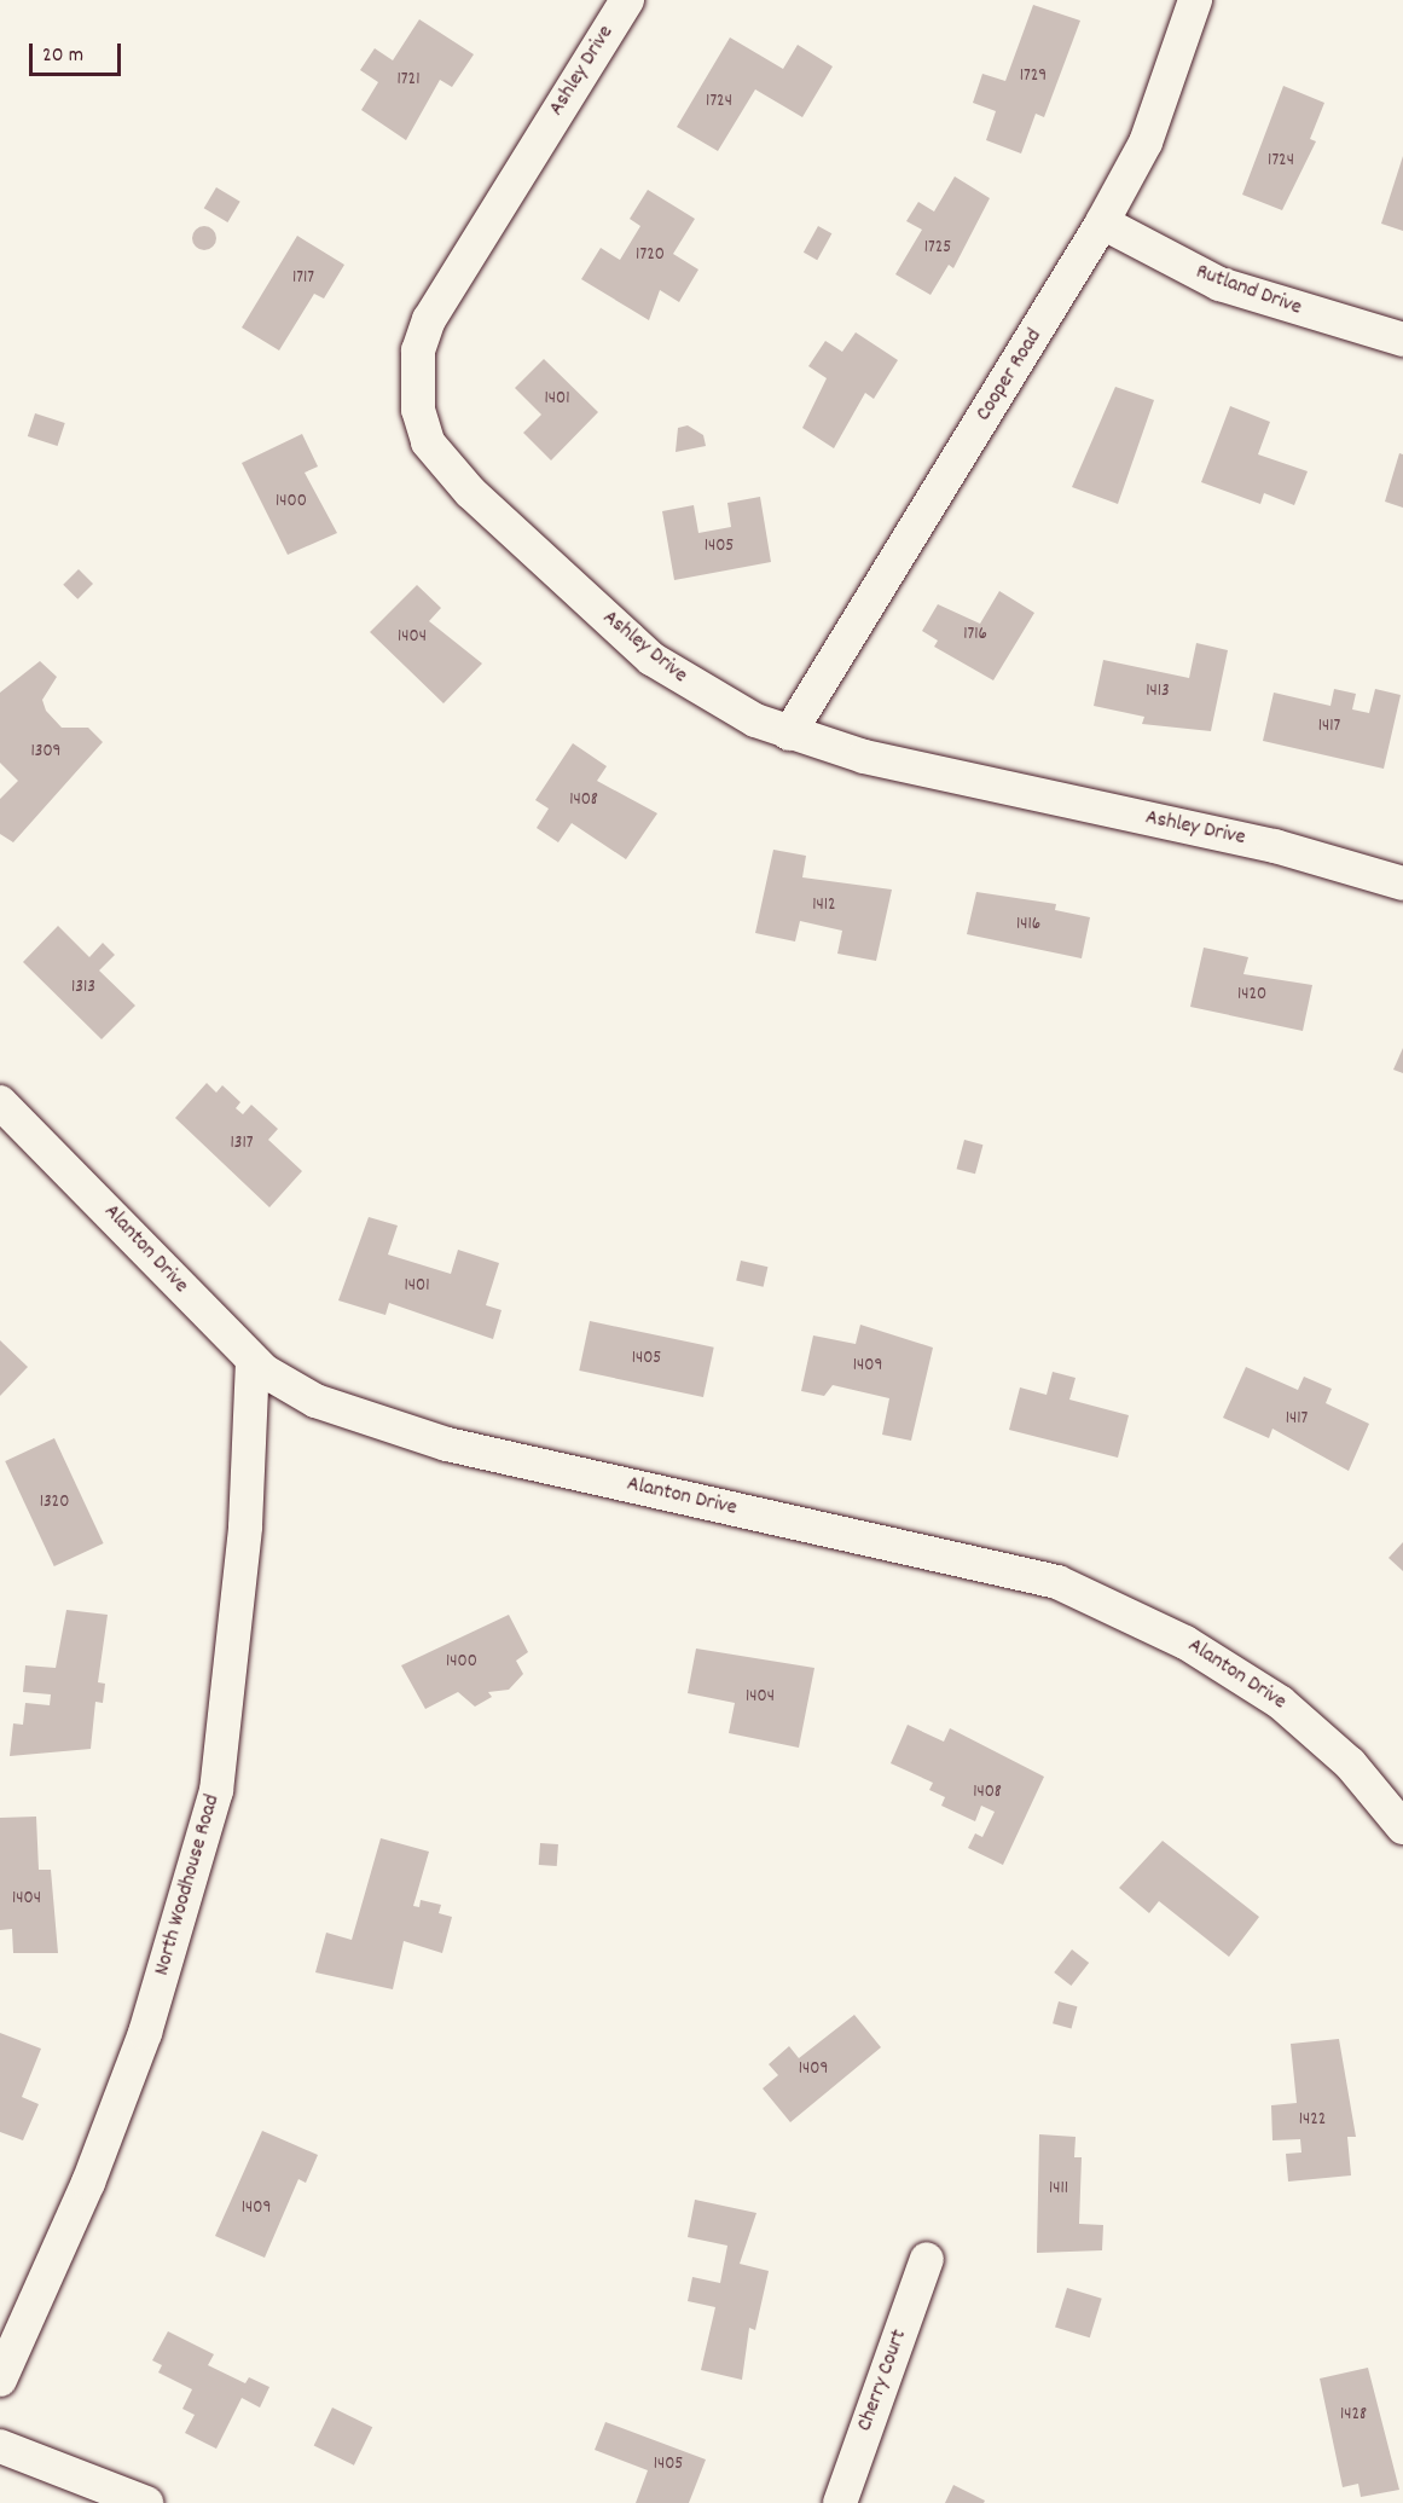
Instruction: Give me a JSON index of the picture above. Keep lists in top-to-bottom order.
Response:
{
  "streets": {
    "street": [
      "Ashley Drive",
      "Rutland Drive",
      "Cooper Road",
      "Alanton Drive",
      "North Woodhouse Road",
      "Cherry Court"
    ]
  },
  "crossings": [
    ["Ashley Drive", "Cooper Road"],
    ["Rutland Drive", "Cooper Road"],
    ["Alanton Drive", "North Woodhouse Road"]
  ],
  "house_numbers": [
    "1729",
    "1721",
    "1724",
    "1724",
    "1725",
    "1720",
    "1717",
    "1401",
    "1400",
    "1405",
    "1716",
    "1404",
    "1413",
    "1417",
    "1309",
    "1408",
    "1412",
    "1416",
    "1313",
    "1420",
    "1317",
    "1401",
    "1405",
    "1409",
    "1417",
    "1320",
    "1400",
    "1404",
    "1408",
    "1404",
    "1409",
    "1422",
    "1411",
    "1409",
    "1428",
    "1405"
  ],
  "scale_bar": "20 m"
}
